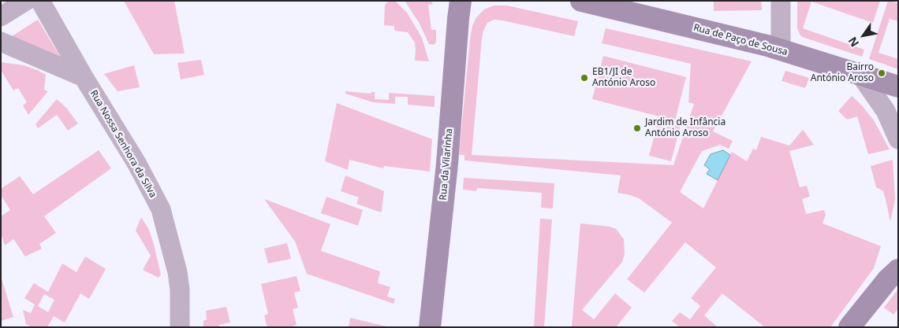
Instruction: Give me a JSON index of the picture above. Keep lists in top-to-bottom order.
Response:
{
  "streets": {
    "street": ["Rua de Paço de Sousa", "Rua Nossa Senhora da Silva", "Rua da Vilarinha"]
  },
  "places": ["Bairro António Aroso", "EB1/JI de António Aroso", "Jardim de Infância António Aroso"],
  "north": "bottom left"
}
